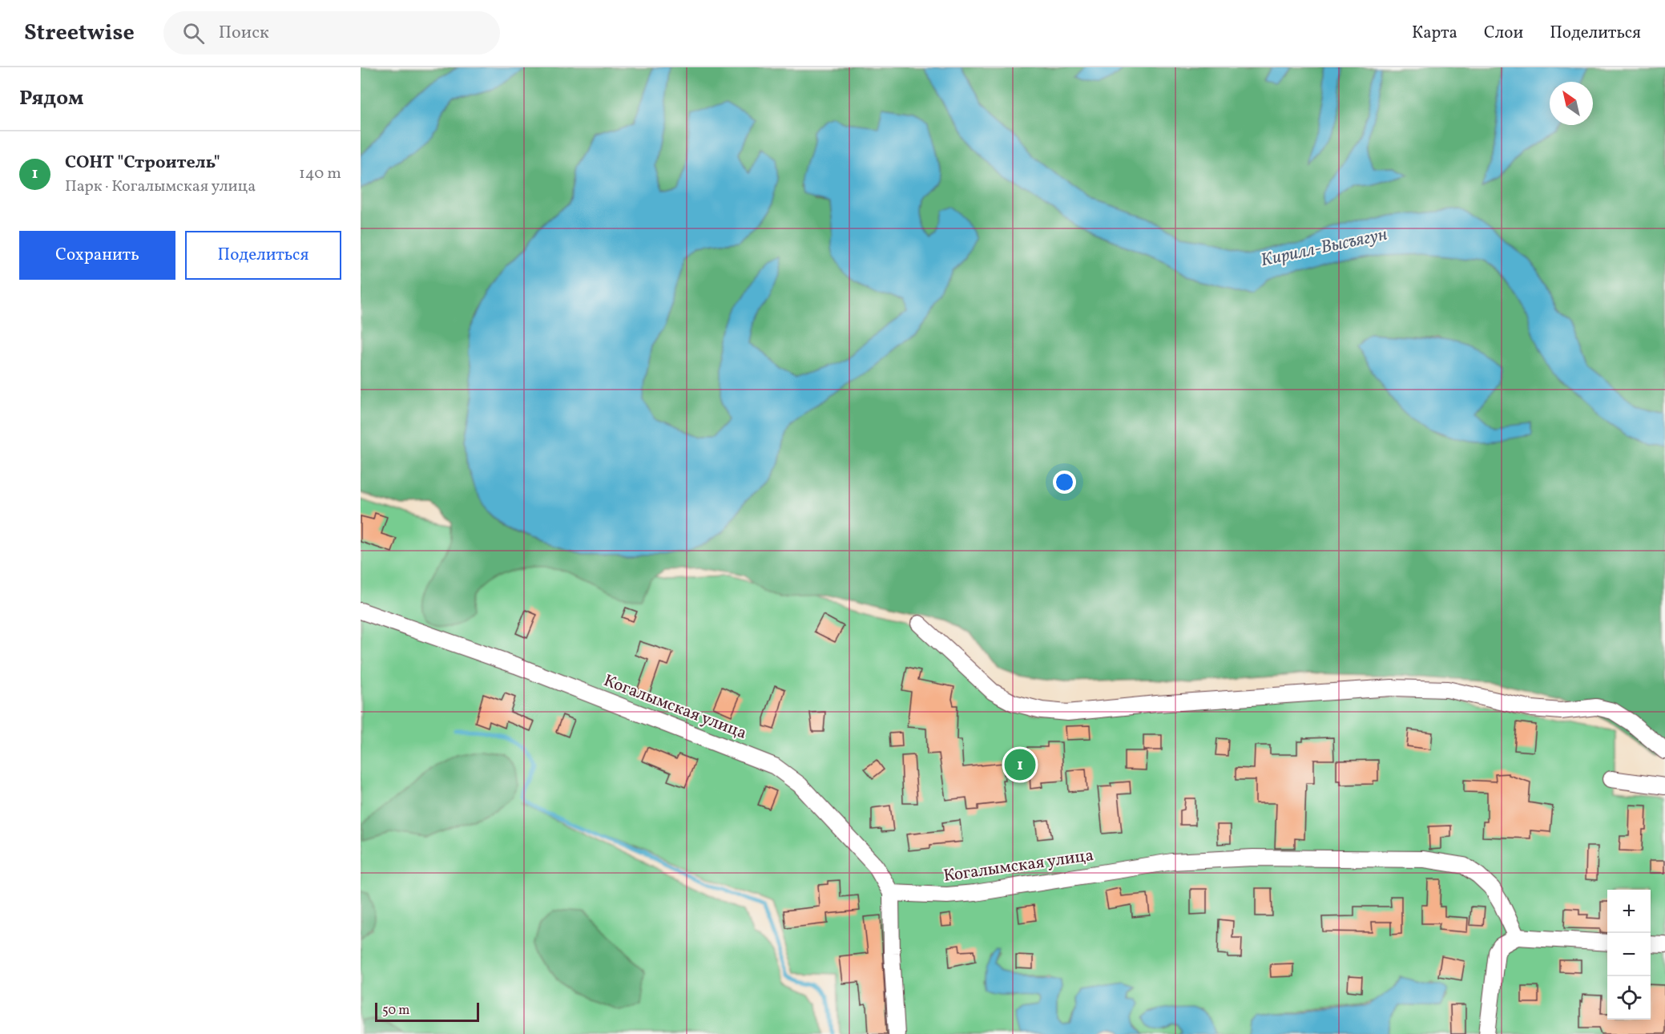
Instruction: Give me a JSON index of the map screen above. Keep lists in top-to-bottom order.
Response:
{
  "streets": {
    "street": ["Когалымская улица"]
  },
  "water": ["Кирилл-Высъягун"],
  "scale_bar": "50 m",
  "north": "top left",
  "page": {
    "header": "Streetwise",
    "search": "Поиск",
    "nav": ["Карта", "Слои", "Поделиться"],
    "heading": "Рядом",
    "list": [
      {
        "mark": "1",
        "name": "СОНТ \"Строитель\"",
        "note": "Парк · Когалымская улица",
        "value": "140 m"
      }
    ],
    "buttons": ["Сохранить", "Поделиться"],
    "pins": "1",
    "map_buttons": ["+", "−"],
    "scale": "50 m"
  }
}
